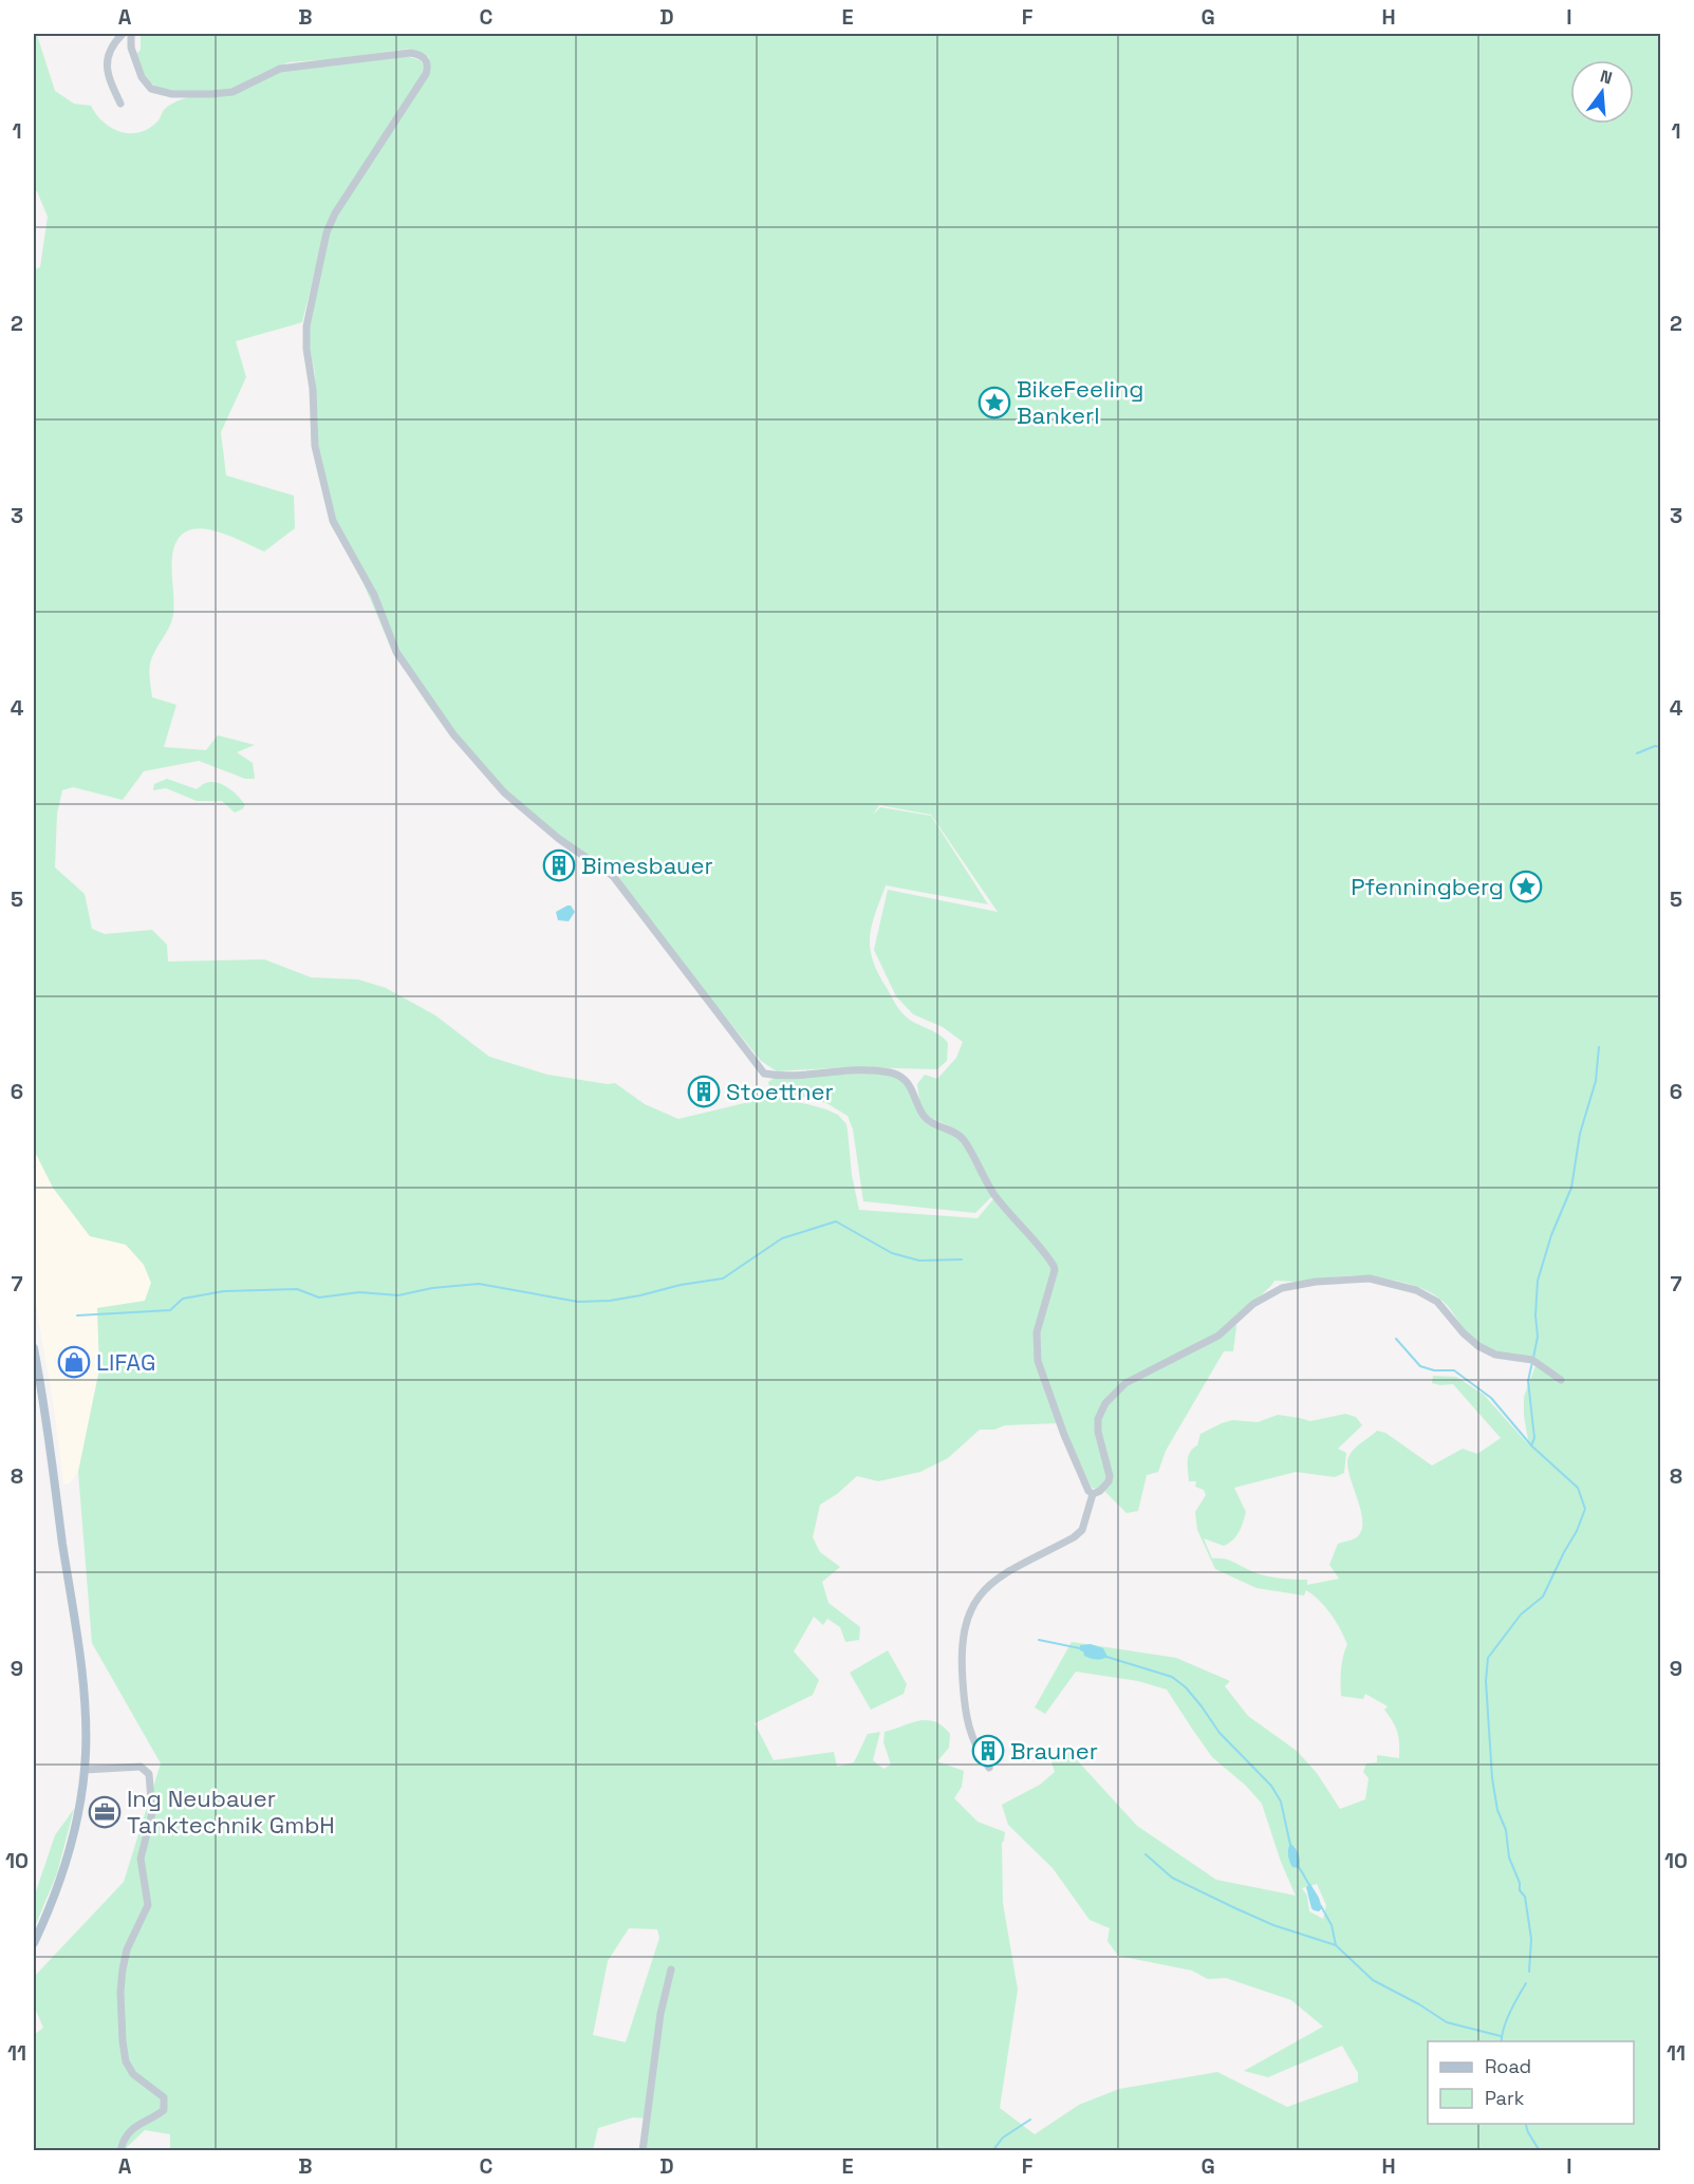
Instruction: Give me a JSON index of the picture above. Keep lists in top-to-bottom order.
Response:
{
  "places": {
    "place": ["BikeFeeling Bankerl", "Pfenningberg"],
    "building": ["Bimesbauer", "Stoettner", "Brauner"],
    "shop": ["LIFAG"],
    "office": ["Ing Neubauer Tanktechnik GmbH"]
  },
  "legend": ["Road", "Park"],
  "north": "top",
  "grid": {
    "columns": [
      "A",
      "B",
      "C",
      "D",
      "E",
      "F",
      "G",
      "H",
      "I"
    ],
    "rows": [
      "1",
      "2",
      "3",
      "4",
      "5",
      "6",
      "7",
      "8",
      "9",
      "10",
      "11"
    ]
  }
}
